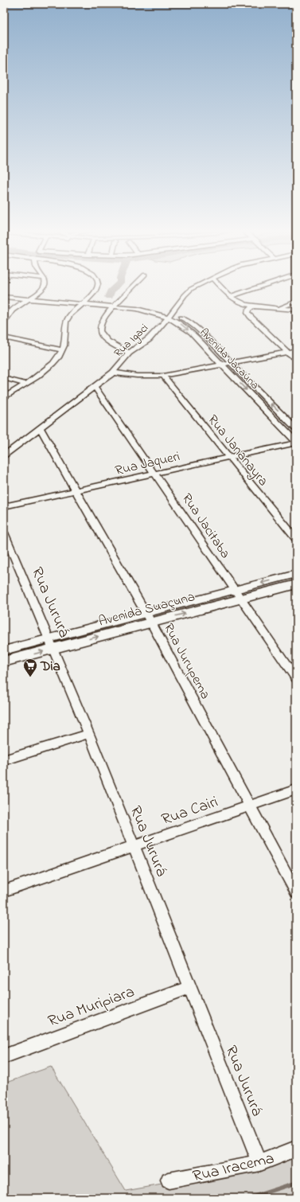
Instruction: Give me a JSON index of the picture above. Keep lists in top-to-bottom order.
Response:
{
  "streets": {
    "main road": ["Avenida Suaçuna"],
    "street": [
      "Rua Igaci",
      "Avenida Jacaúna",
      "Rua Jananayra",
      "Rua Jaqueri",
      "Rua Jacitaba",
      "Rua Jururá",
      "Rua Jurupema",
      "Rua Cairi",
      "Rua Muripiara",
      "Rua Iracema"
    ]
  },
  "crossings": [
    ["Rua Igaci", "Avenida Jacaúna"],
    ["Rua Igaci", "Rua Jacitaba"],
    ["Rua Igaci", "Rua Jurupema"],
    ["Avenida Jacaúna", "Rua Jaqueri"],
    ["Rua Jananayra", "Rua Jaqueri"],
    ["Rua Jaqueri", "Rua Jacitaba"],
    ["Rua Jaqueri", "Rua Jurupema"],
    ["Rua Jacitaba", "Avenida Suaçuna"],
    ["Rua Jururá", "Avenida Suaçuna"],
    ["Rua Jururá", "Rua Cairi"],
    ["Rua Jururá", "Rua Muripiara"],
    ["Rua Jururá", "Rua Iracema"],
    ["Avenida Suaçuna", "Rua Jurupema"],
    ["Rua Jurupema", "Rua Cairi"]
  ],
  "places": {
    "supermarket": ["Dia"]
  }
}
